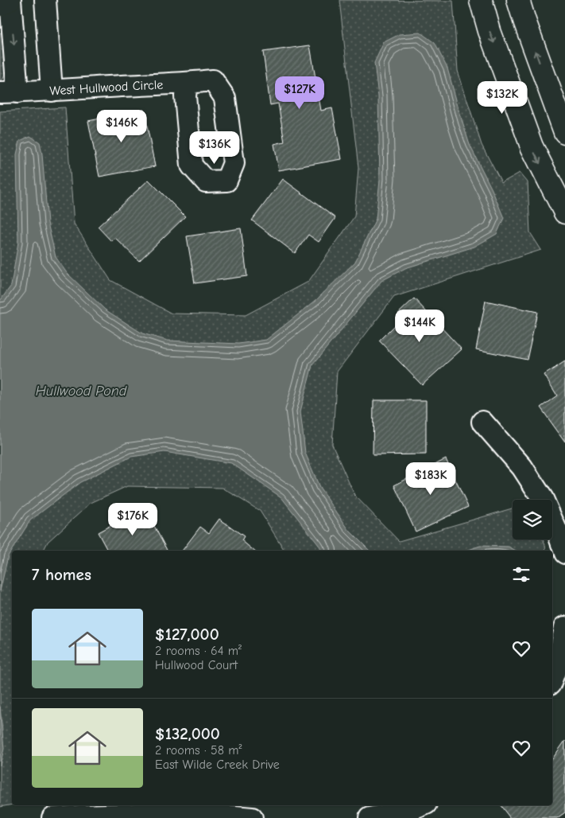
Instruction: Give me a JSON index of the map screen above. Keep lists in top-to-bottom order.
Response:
{
  "streets": {
    "street": ["West Hullwood Circle"]
  },
  "water": ["Hullwood Pond"],
  "page": {
    "price": [
      "$127K",
      "$132K",
      "$146K",
      "$136K",
      "$144K",
      "$183K",
      "$176K"
    ],
    "heading": "7 homes",
    "list": [
      {
        "name": "$127,000",
        "note": "2 rooms · 64 m² · Hullwood Court"
      },
      {
        "name": "$132,000",
        "note": "2 rooms · 58 m² · East Wilde Creek Drive"
      }
    ]
  }
}
